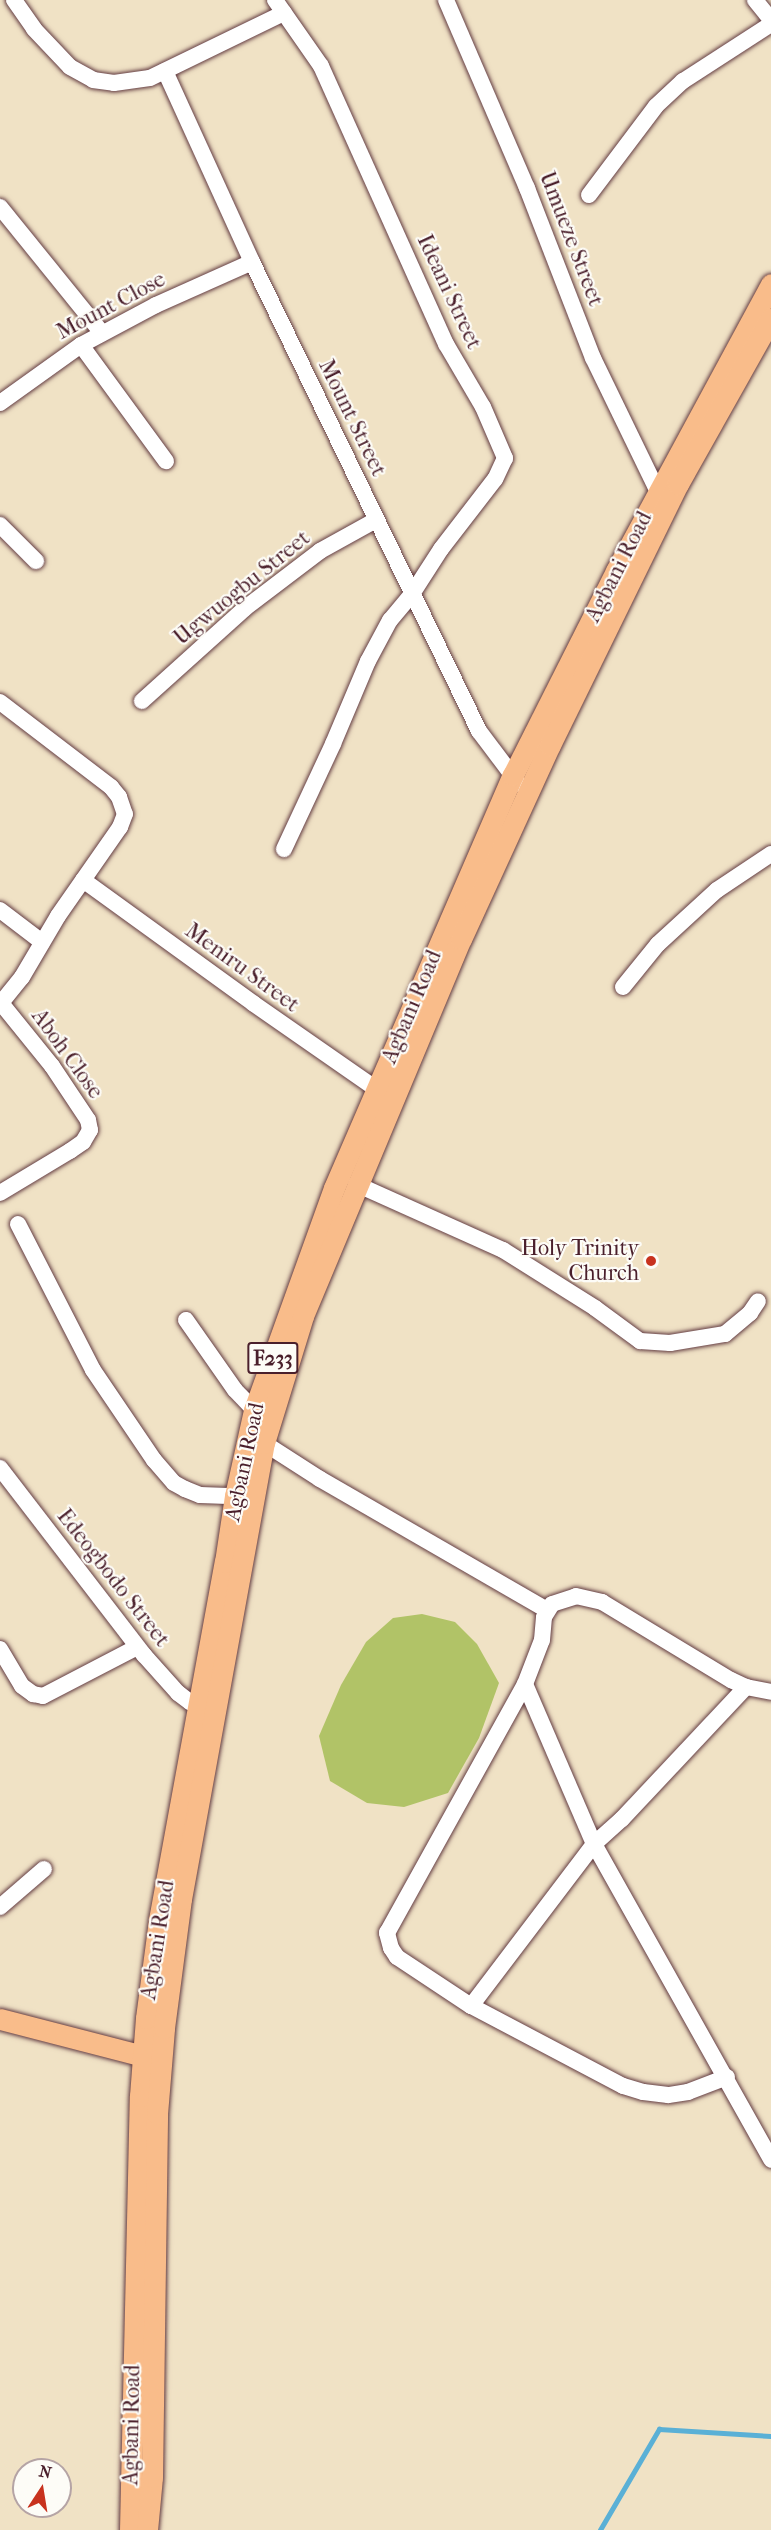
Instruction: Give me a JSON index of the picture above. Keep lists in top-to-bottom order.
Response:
{
  "streets": {
    "main road": ["Agbani Road", "F233"],
    "street": [
      "Umueze Street",
      "Ideani Street",
      "Mount Close",
      "Mount Street",
      "Ugwuogbu Street",
      "Meniru Street",
      "Aboh Close",
      "Edeogbodo Street"
    ]
  },
  "crossings": [
    ["Umueze Street", "Agbani Road"],
    ["Ideani Street", "Mount Street"],
    ["Mount Close", "Mount Street"],
    ["Mount Street", "Agbani Road"],
    ["Mount Street", "Ugwuogbu Street"],
    ["Agbani Road", "Meniru Street"],
    ["Agbani Road", "Edeogbodo Street"]
  ],
  "places": ["Holy Trinity Church"],
  "north": "top"
}
